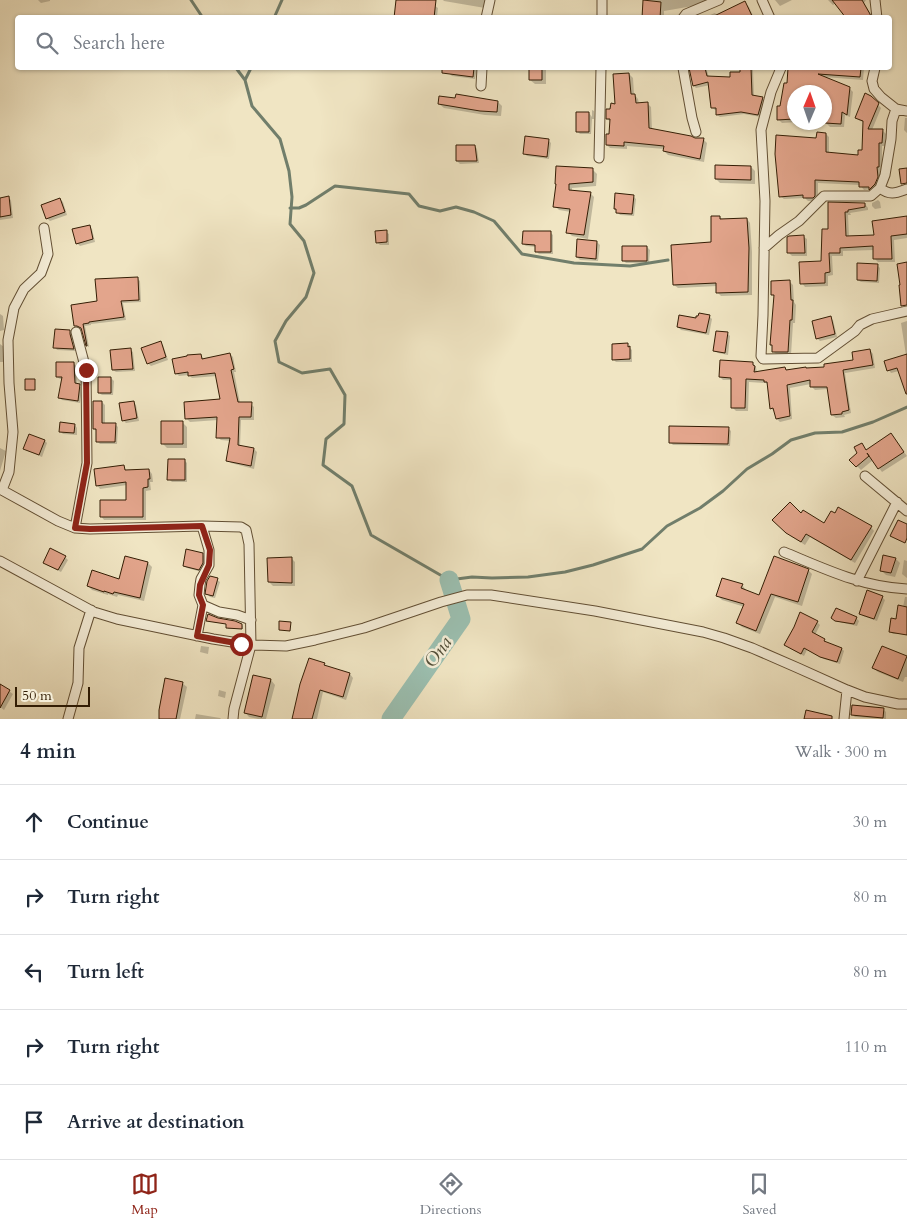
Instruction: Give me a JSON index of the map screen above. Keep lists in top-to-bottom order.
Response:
{
  "water": ["Ona"],
  "scale_bar": "50 m",
  "north": "top",
  "page": {
    "search": "Search here",
    "scale": "50 m",
    "heading": ["4 min", "Walk · 300 m"],
    "list": [
      ["Continue", "30 m"],
      ["Turn right", "80 m"],
      ["Turn left", "80 m"],
      ["Turn right", "110 m"],
      "Arrive at destination"
    ],
    "nav": ["Map", "Directions", "Saved"]
  }
}
